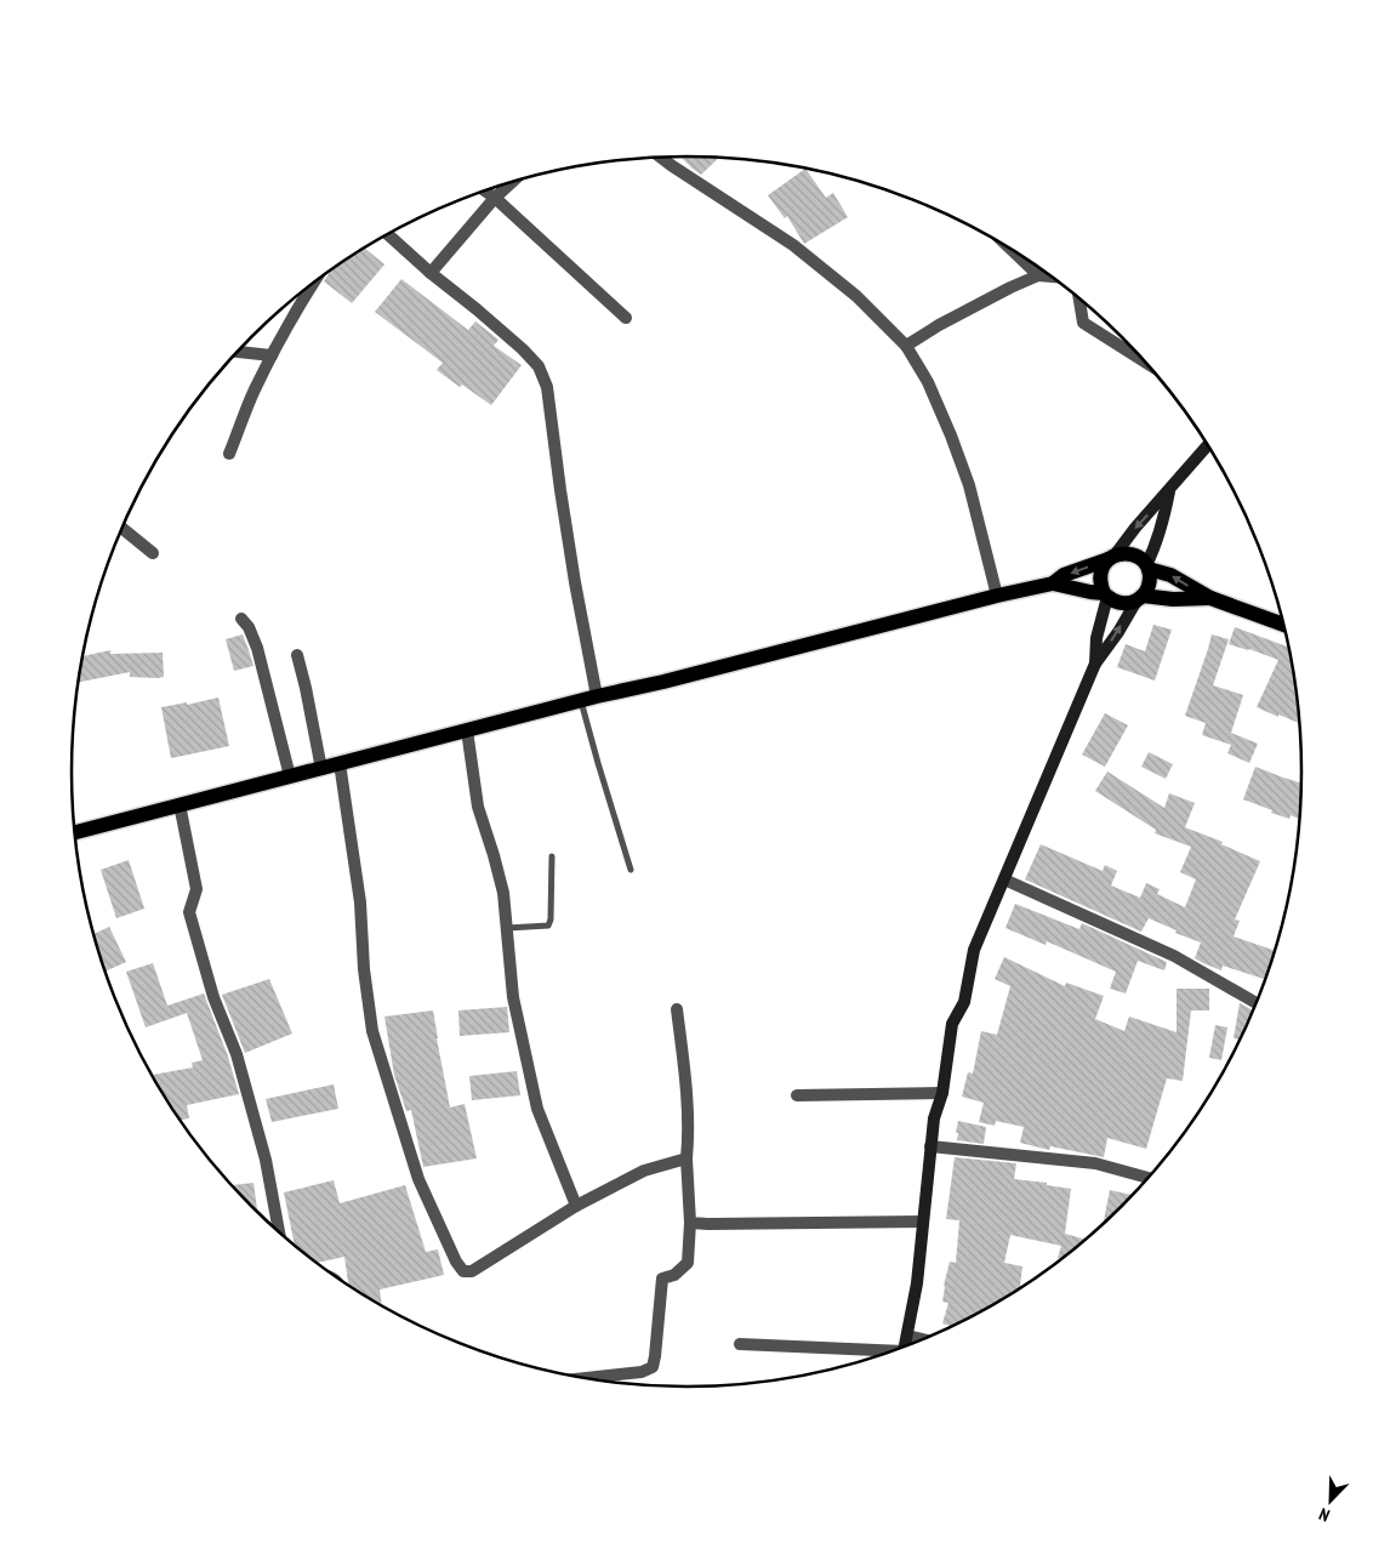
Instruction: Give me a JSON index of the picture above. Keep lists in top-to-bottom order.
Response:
{
  "north": "bottom left"
}
